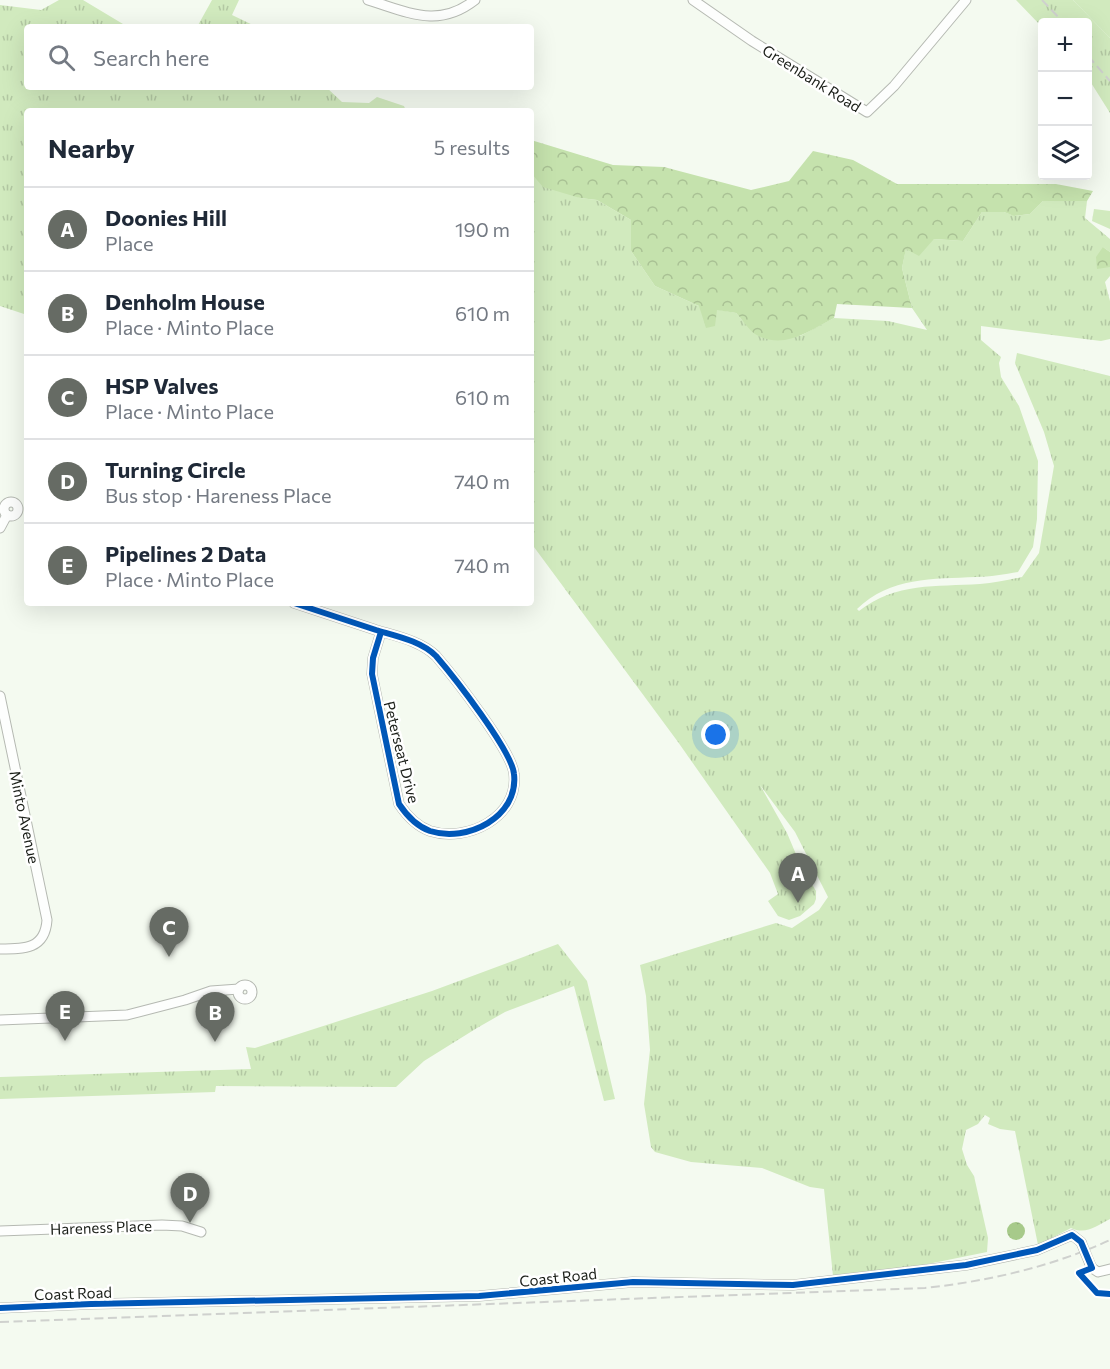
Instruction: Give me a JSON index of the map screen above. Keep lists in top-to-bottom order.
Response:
{
  "streets": {
    "street": [
      "Greenbank Road",
      "Peterseat Drive",
      "Minto Avenue",
      "Hareness Place",
      "Coast Road"
    ]
  },
  "page": {
    "map_buttons": ["+", "−"],
    "search": "Search here",
    "heading": ["Nearby", "5 results"],
    "list": [
      {
        "mark": "A",
        "name": "Doonies Hill",
        "note": "Place",
        "value": "190 m"
      },
      {
        "mark": "B",
        "name": "Denholm House",
        "note": "Place · Minto Place",
        "value": "610 m"
      },
      {
        "mark": "C",
        "name": "HSP Valves",
        "note": "Place · Minto Place",
        "value": "610 m"
      },
      {
        "mark": "D",
        "name": "Turning Circle",
        "note": "Bus stop · Hareness Place",
        "value": "740 m"
      },
      {
        "mark": "E",
        "name": "Pipelines 2 Data",
        "note": "Place · Minto Place",
        "value": "740 m"
      }
    ],
    "pins": [
      "A",
      "C",
      "E",
      "B",
      "D"
    ]
  }
}
